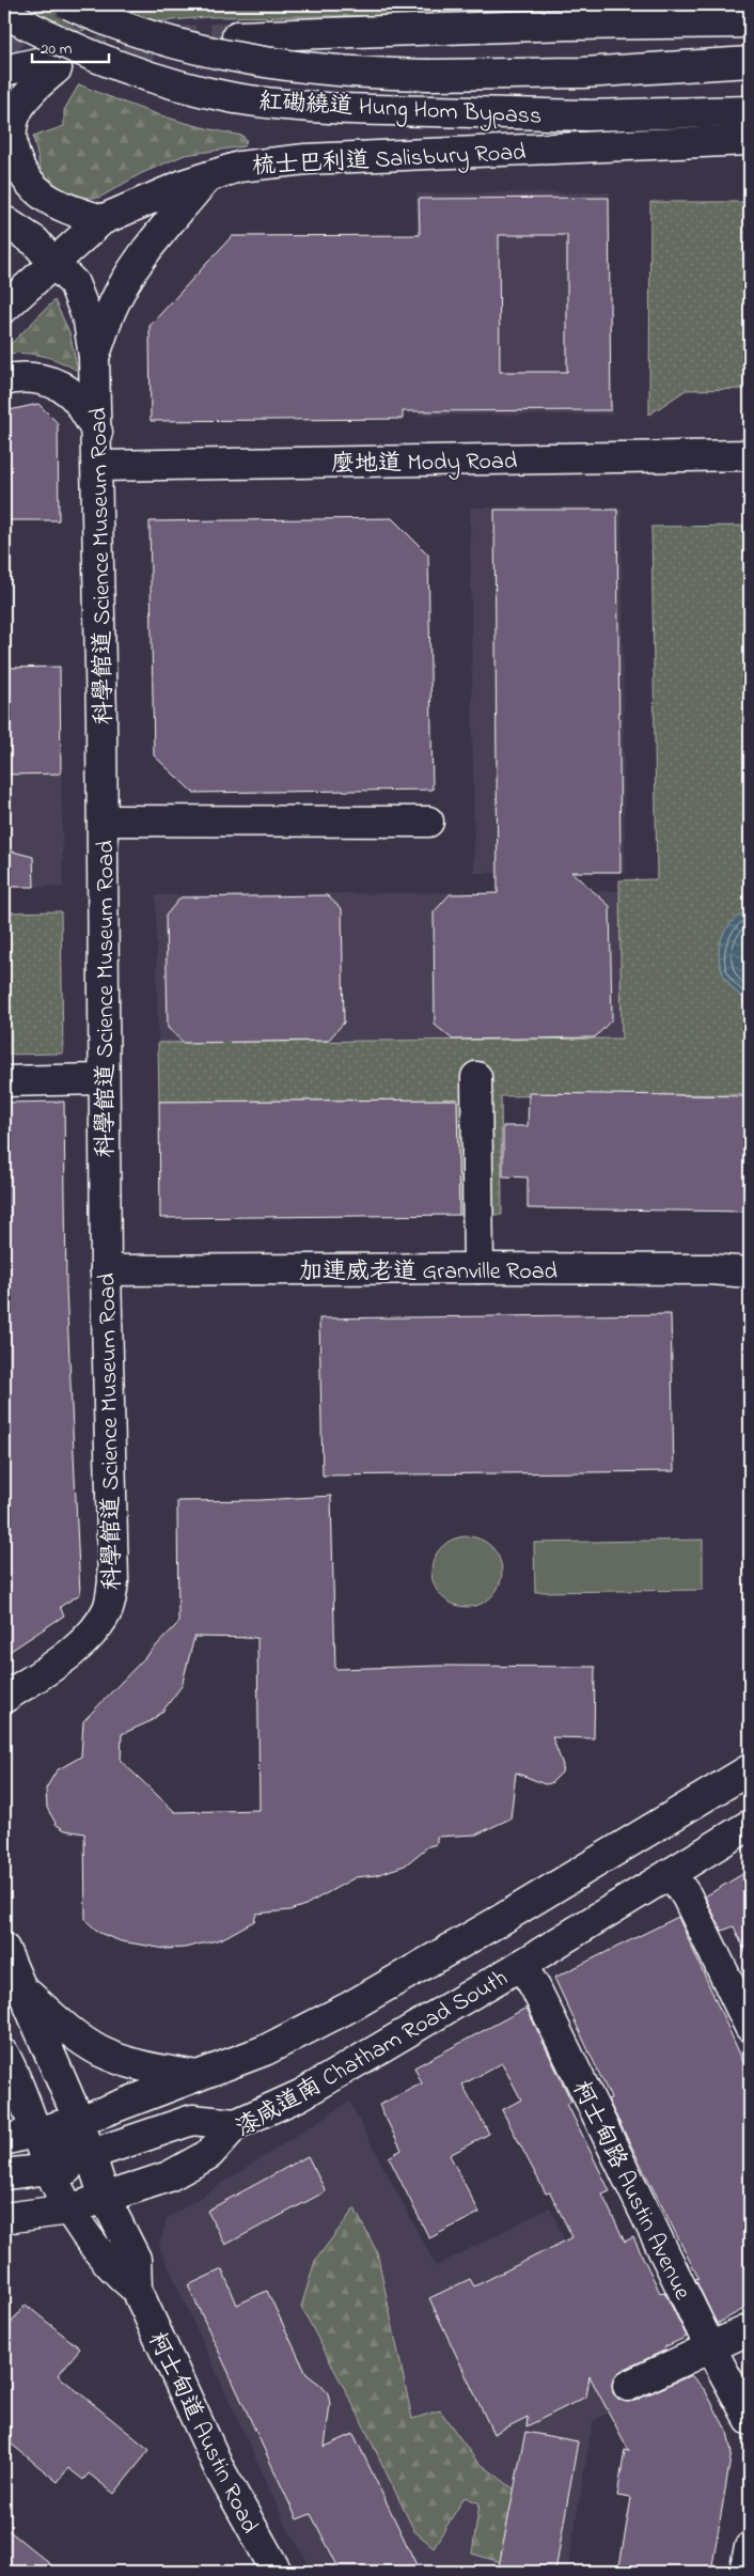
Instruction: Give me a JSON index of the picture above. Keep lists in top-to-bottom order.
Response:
{
  "streets": {
    "main road": [
      "紅磡繞道 Hung Hom Bypass",
      "梳士巴利道 Salisbury Road",
      "麼地道 Mody Road",
      "科學館道 Science Museum Road",
      "加連威老道 Granville Road",
      "漆咸道南 Chatham Road South",
      "柯士甸路 Austin Avenue",
      "柯士甸道 Austin Road"
    ]
  },
  "crossings": [
    ["梳士巴利道 Salisbury Road", "科學館道 Science Museum Road"],
    ["麼地道 Mody Road", "科學館道 Science Museum Road"],
    ["科學館道 Science Museum Road", "加連威老道 Granville Road"],
    ["漆咸道南 Chatham Road South", "柯士甸路 Austin Avenue"],
    ["漆咸道南 Chatham Road South", "柯士甸道 Austin Road"]
  ],
  "scale_bar": "20 m"
}
